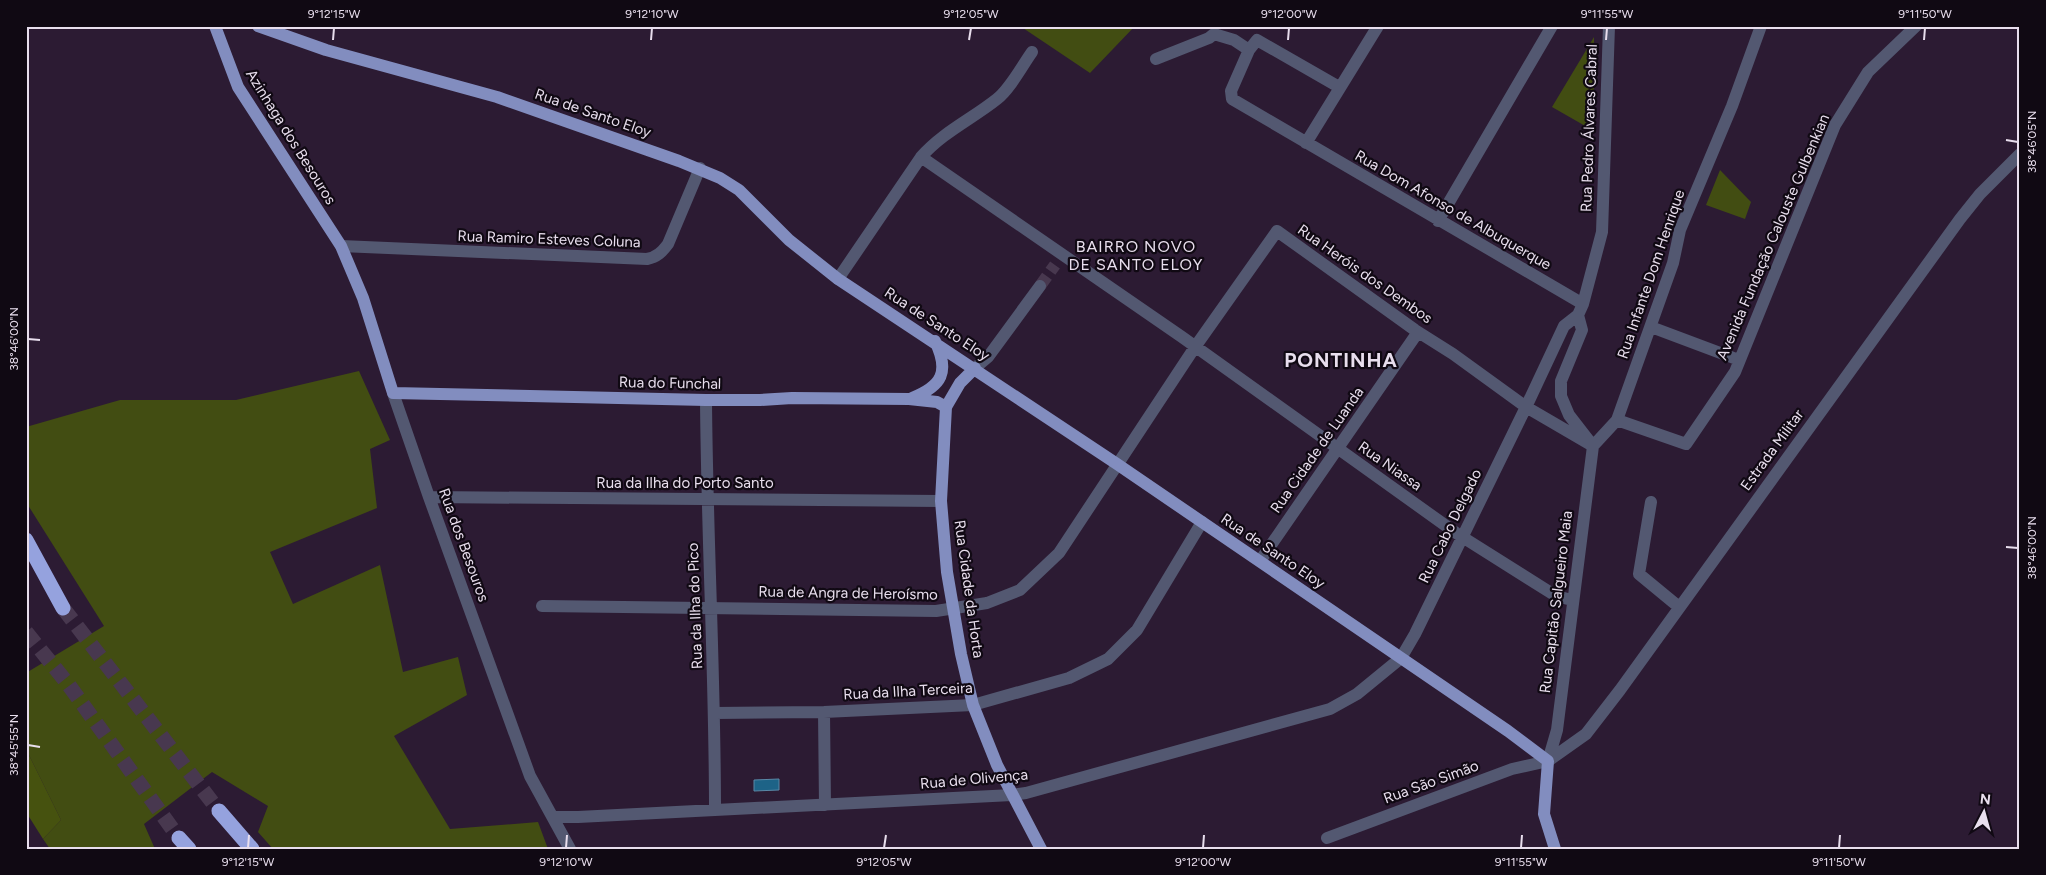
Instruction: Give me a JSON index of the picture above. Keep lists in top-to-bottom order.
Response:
{
  "streets": {
    "main road": [
      "Rua de Santo Eloy",
      "Azinhaga dos Besouros",
      "Rua do Funchal",
      "Rua dos Besouros",
      "Rua Cidade da Horta"
    ],
    "street": [
      "Rua Pedro Álvares Cabral",
      "Rua Dom Afonso de Albuquerque",
      "Avenida Fundação Calouste Gulbenkian",
      "Rua Ramiro Esteves Coluna",
      "Rua Heróis dos Dembos",
      "Rua Infante Dom Henrique",
      "Rua Cidade de Luanda",
      "Estrada Militar",
      "Rua Niassa",
      "Rua da Ilha do Porto Santo",
      "Rua Cabo Delgado",
      "Rua de Angra de Heroísmo",
      "Rua Capitão Salgueiro Maia",
      "Rua da Ilha do Pico",
      "Rua da Ilha Terceira",
      "Rua de Olivença",
      "Rua São Simão"
    ]
  },
  "crossings": [
    ["Rua de Santo Eloy", "Rua Ramiro Esteves Coluna"],
    ["Rua de Santo Eloy", "Rua Cidade de Luanda"],
    ["Rua de Santo Eloy", "Estrada Militar"],
    ["Rua de Santo Eloy", "Rua Cabo Delgado"],
    ["Rua de Santo Eloy", "Rua de Angra de Heroísmo"],
    ["Rua de Santo Eloy", "Rua Capitão Salgueiro Maia"],
    ["Rua de Santo Eloy", "Rua da Ilha Terceira"],
    ["Rua de Santo Eloy", "Rua de Olivença"],
    ["Rua de Santo Eloy", "Rua São Simão"],
    ["Rua Pedro Álvares Cabral", "Rua Dom Afonso de Albuquerque"],
    ["Rua Pedro Álvares Cabral", "Rua Cabo Delgado"],
    ["Azinhaga dos Besouros", "Rua Ramiro Esteves Coluna"],
    ["Azinhaga dos Besouros", "Rua dos Besouros"],
    ["Rua Dom Afonso de Albuquerque", "Rua Cabo Delgado"],
    ["Avenida Fundação Calouste Gulbenkian", "Rua Infante Dom Henrique"],
    ["Rua Ramiro Esteves Coluna", "Rua dos Besouros"],
    ["Rua Heróis dos Dembos", "Rua Cidade de Luanda"],
    ["Rua Heróis dos Dembos", "Rua Niassa"],
    ["Rua Heróis dos Dembos", "Rua Cabo Delgado"],
    ["Rua Heróis dos Dembos", "Rua de Angra de Heroísmo"],
    ["Rua Heróis dos Dembos", "Rua Capitão Salgueiro Maia"],
    ["Rua do Funchal", "Rua dos Besouros"],
    ["Rua do Funchal", "Rua Cidade da Horta"],
    ["Rua do Funchal", "Rua da Ilha do Pico"],
    ["Rua Cidade de Luanda", "Rua Niassa"],
    ["Estrada Militar", "Rua Capitão Salgueiro Maia"],
    ["Estrada Militar", "Rua São Simão"],
    ["Rua Niassa", "Rua Cabo Delgado"],
    ["Rua Niassa", "Rua de Angra de Heroísmo"],
    ["Rua Niassa", "Rua Capitão Salgueiro Maia"],
    ["Rua da Ilha do Porto Santo", "Rua dos Besouros"],
    ["Rua da Ilha do Porto Santo", "Rua Cidade da Horta"],
    ["Rua da Ilha do Porto Santo", "Rua da Ilha do Pico"],
    ["Rua Cabo Delgado", "Rua de Olivença"],
    ["Rua dos Besouros", "Rua de Olivença"],
    ["Rua Cidade da Horta", "Rua de Angra de Heroísmo"],
    ["Rua Cidade da Horta", "Rua da Ilha Terceira"],
    ["Rua Cidade da Horta", "Rua de Olivença"],
    ["Rua de Angra de Heroísmo", "Rua da Ilha do Pico"],
    ["Rua Capitão Salgueiro Maia", "Rua São Simão"],
    ["Rua da Ilha do Pico", "Rua da Ilha Terceira"],
    ["Rua da Ilha do Pico", "Rua de Olivença"]
  ],
  "districts": ["BAIRRO NOVO DE SANTO ELOY", "PONTINHA"],
  "north": "top",
  "coordinates": [
    "9°12'15\"W",
    "9°12'10\"W",
    "9°12'05\"W",
    "9°12'00\"W",
    "9°11'55\"W",
    "9°11'50\"W",
    "38°46'05\"N",
    "38°46'00\"N",
    "38°45'55\"N"
  ]
}
